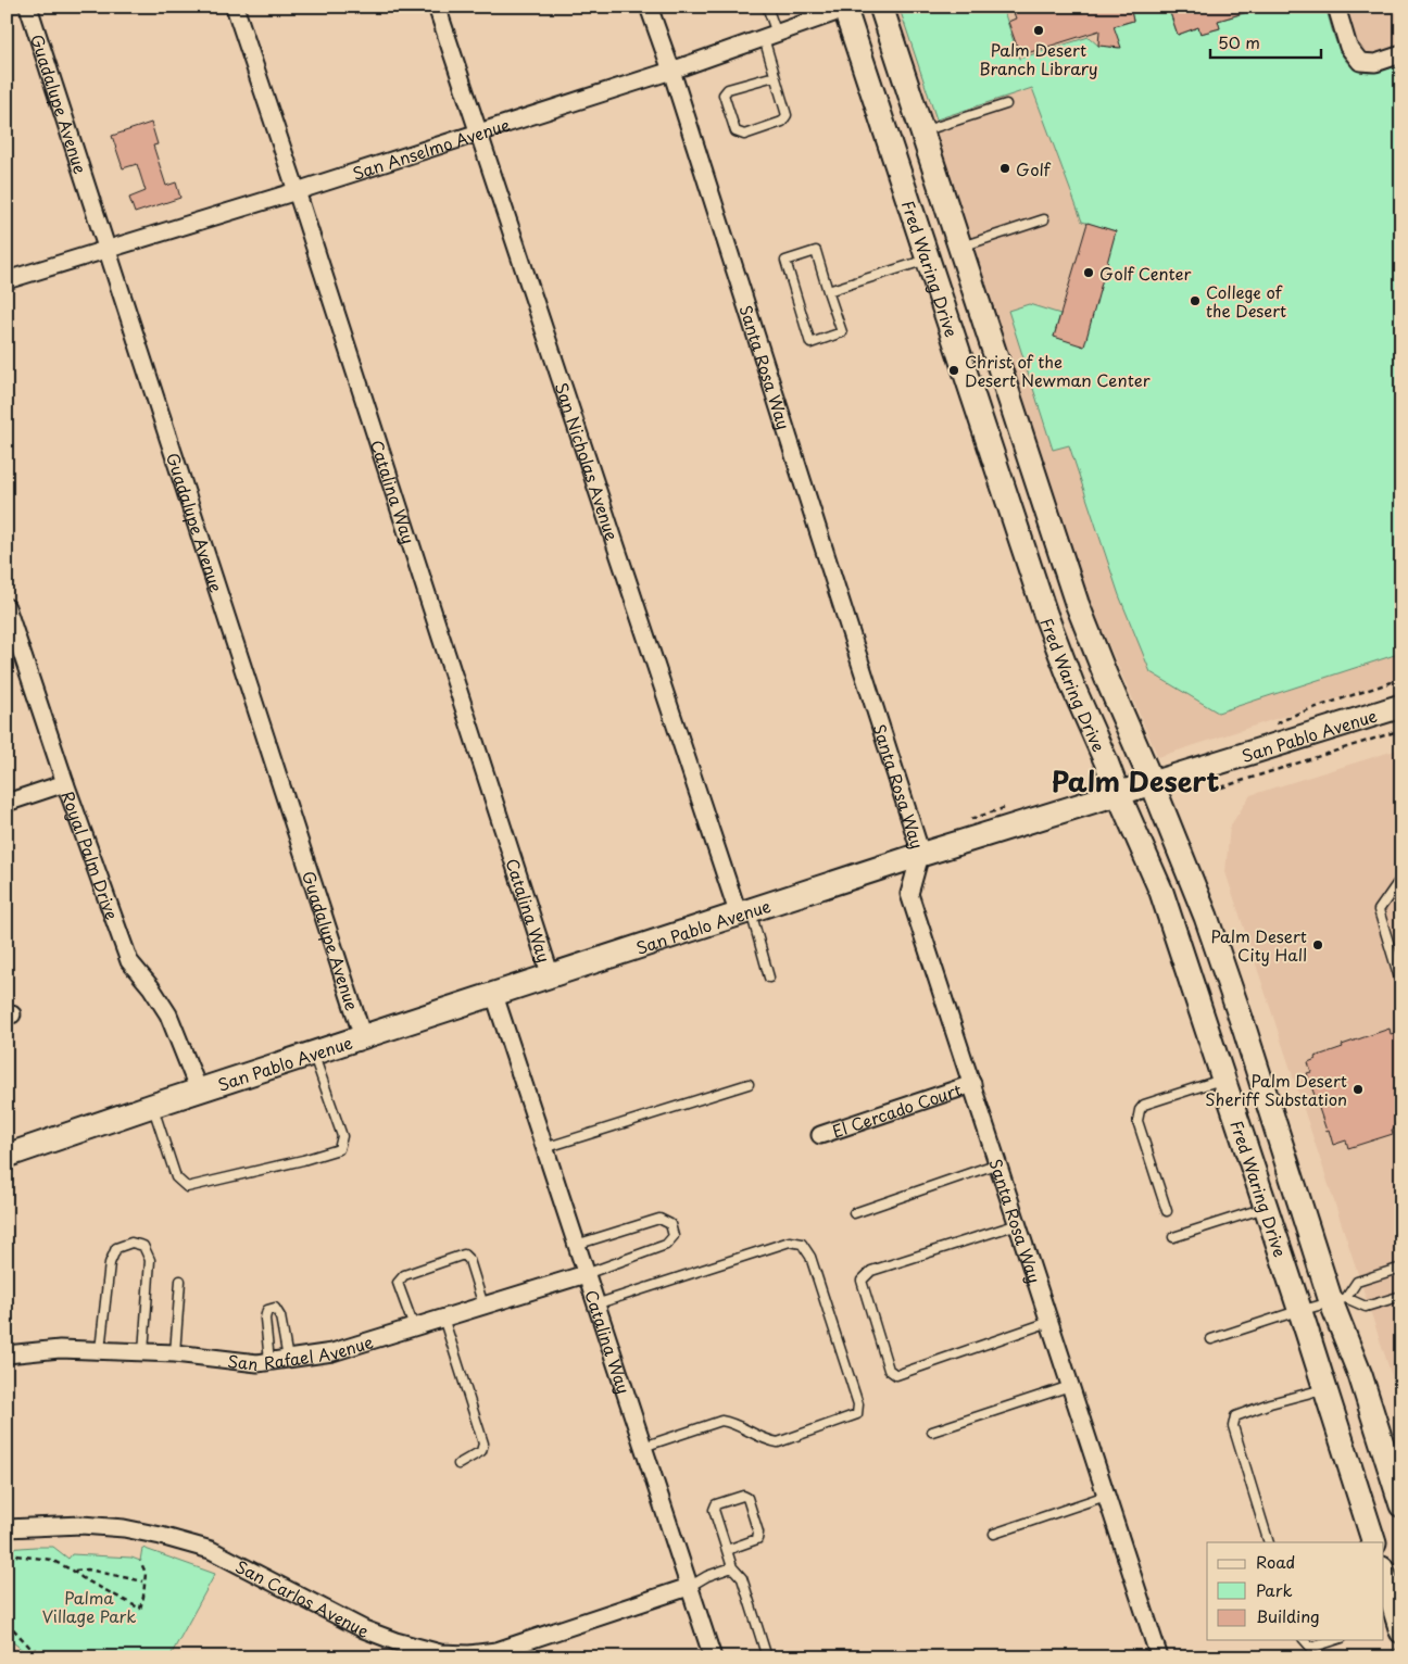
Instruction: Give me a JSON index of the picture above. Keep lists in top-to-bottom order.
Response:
{
  "streets": {
    "main road": ["Fred Waring Drive", "San Pablo Avenue"],
    "street": [
      "Guadalupe Avenue",
      "San Anselmo Avenue",
      "Santa Rosa Way",
      "San Nicholas Avenue",
      "Catalina Way",
      "Royal Palm Drive",
      "El Cercado Court",
      "San Rafael Avenue",
      "San Carlos Avenue"
    ]
  },
  "crossings": [
    ["Guadalupe Avenue", "San Anselmo Avenue"],
    ["Guadalupe Avenue", "San Pablo Avenue"],
    ["San Anselmo Avenue", "Fred Waring Drive"],
    ["San Anselmo Avenue", "Santa Rosa Way"],
    ["San Anselmo Avenue", "San Nicholas Avenue"],
    ["San Anselmo Avenue", "Catalina Way"],
    ["Fred Waring Drive", "San Pablo Avenue"],
    ["Santa Rosa Way", "San Pablo Avenue"],
    ["Santa Rosa Way", "El Cercado Court"],
    ["San Nicholas Avenue", "San Pablo Avenue"],
    ["Catalina Way", "San Pablo Avenue"],
    ["Catalina Way", "San Rafael Avenue"],
    ["Catalina Way", "San Carlos Avenue"],
    ["San Pablo Avenue", "Royal Palm Drive"]
  ],
  "districts": ["Palm Desert"],
  "parks": ["Palma Village Park"],
  "places": [
    "Palm Desert Branch Library",
    "Golf",
    "Golf Center",
    "College of the Desert",
    "Christ of the Desert Newman Center",
    "Palm Desert City Hall",
    "Palm Desert Sheriff Substation"
  ],
  "legend": ["Road", "Park", "Building"],
  "scale_bar": "50 m"
}
